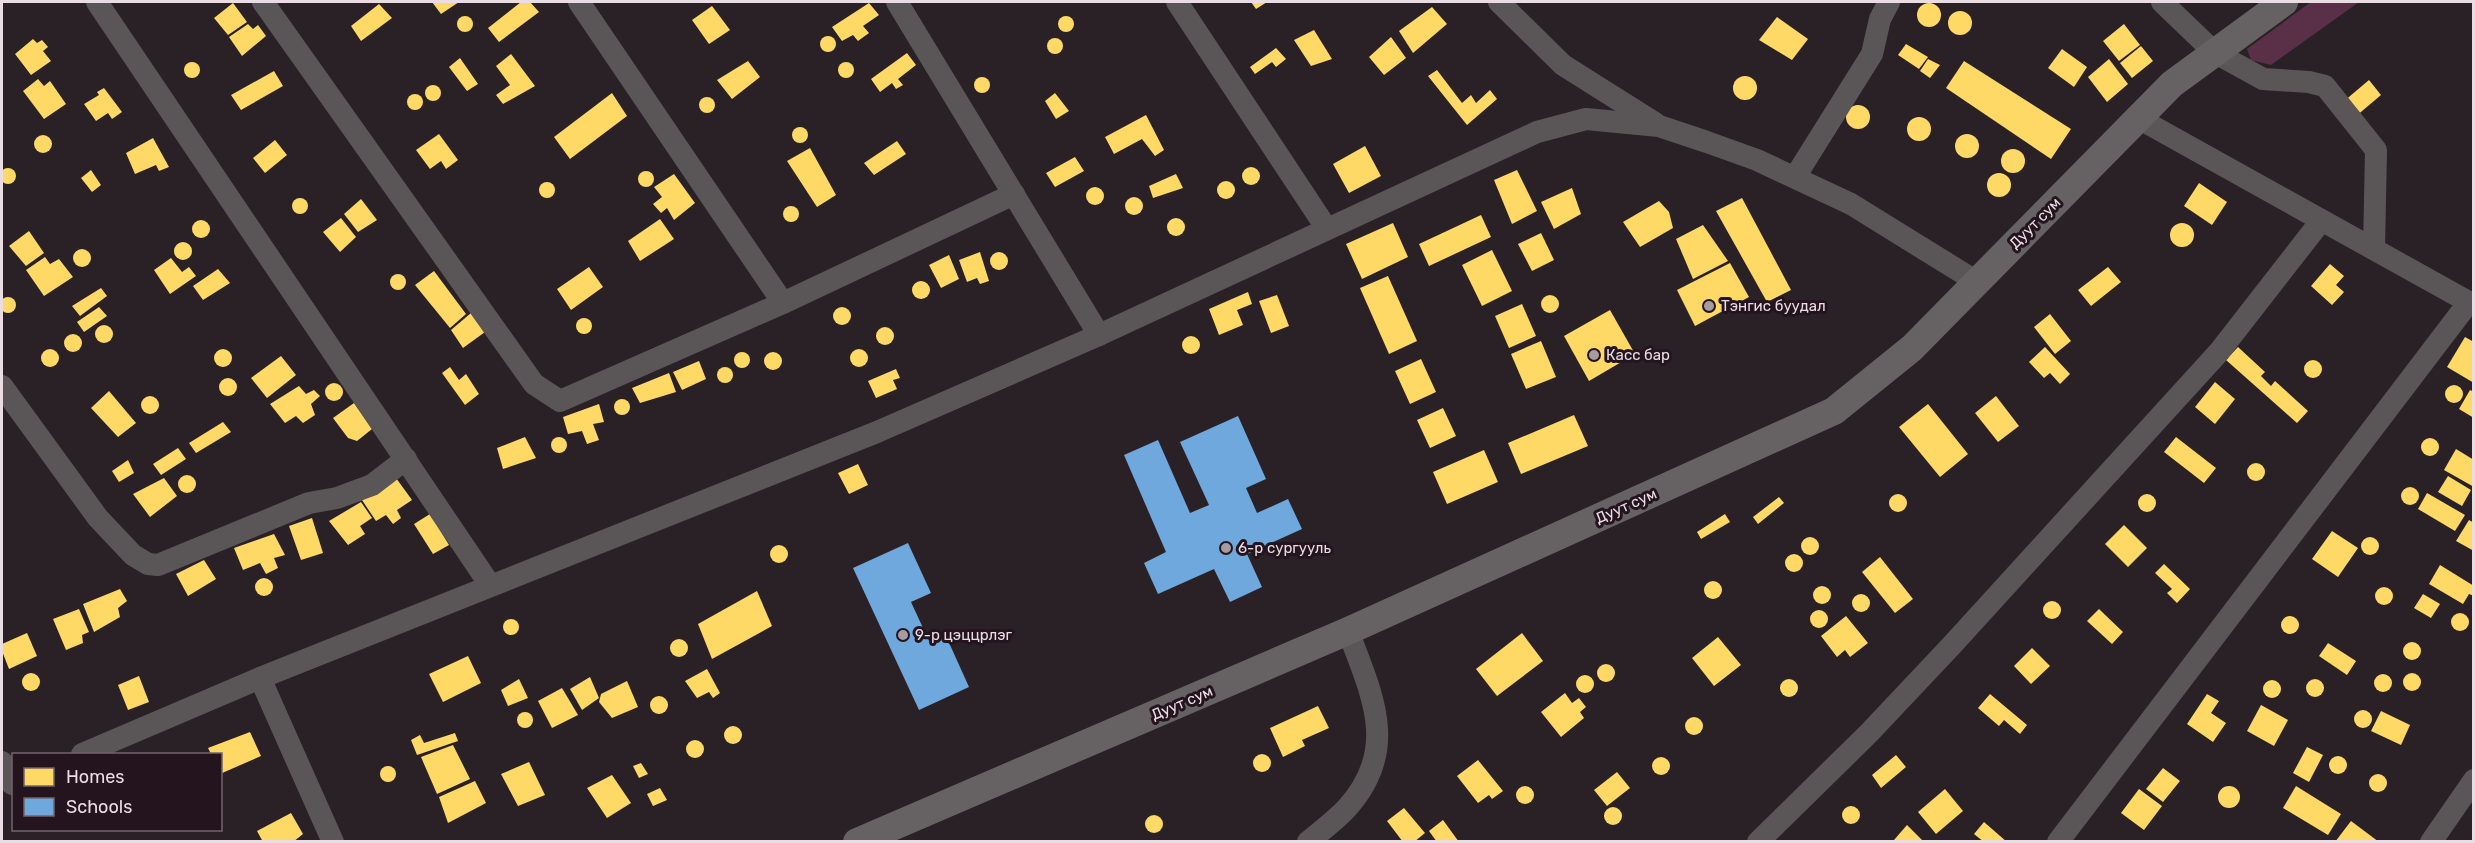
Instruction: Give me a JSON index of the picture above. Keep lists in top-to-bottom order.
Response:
{
  "streets": {
    "main road": ["Дуут сум"]
  },
  "places": [
    "Тэнгис буудал",
    "Касс бар",
    "6-р сургууль",
    "9-р цэццрлэг"
  ],
  "legend": ["Homes", "Schools"]
}
